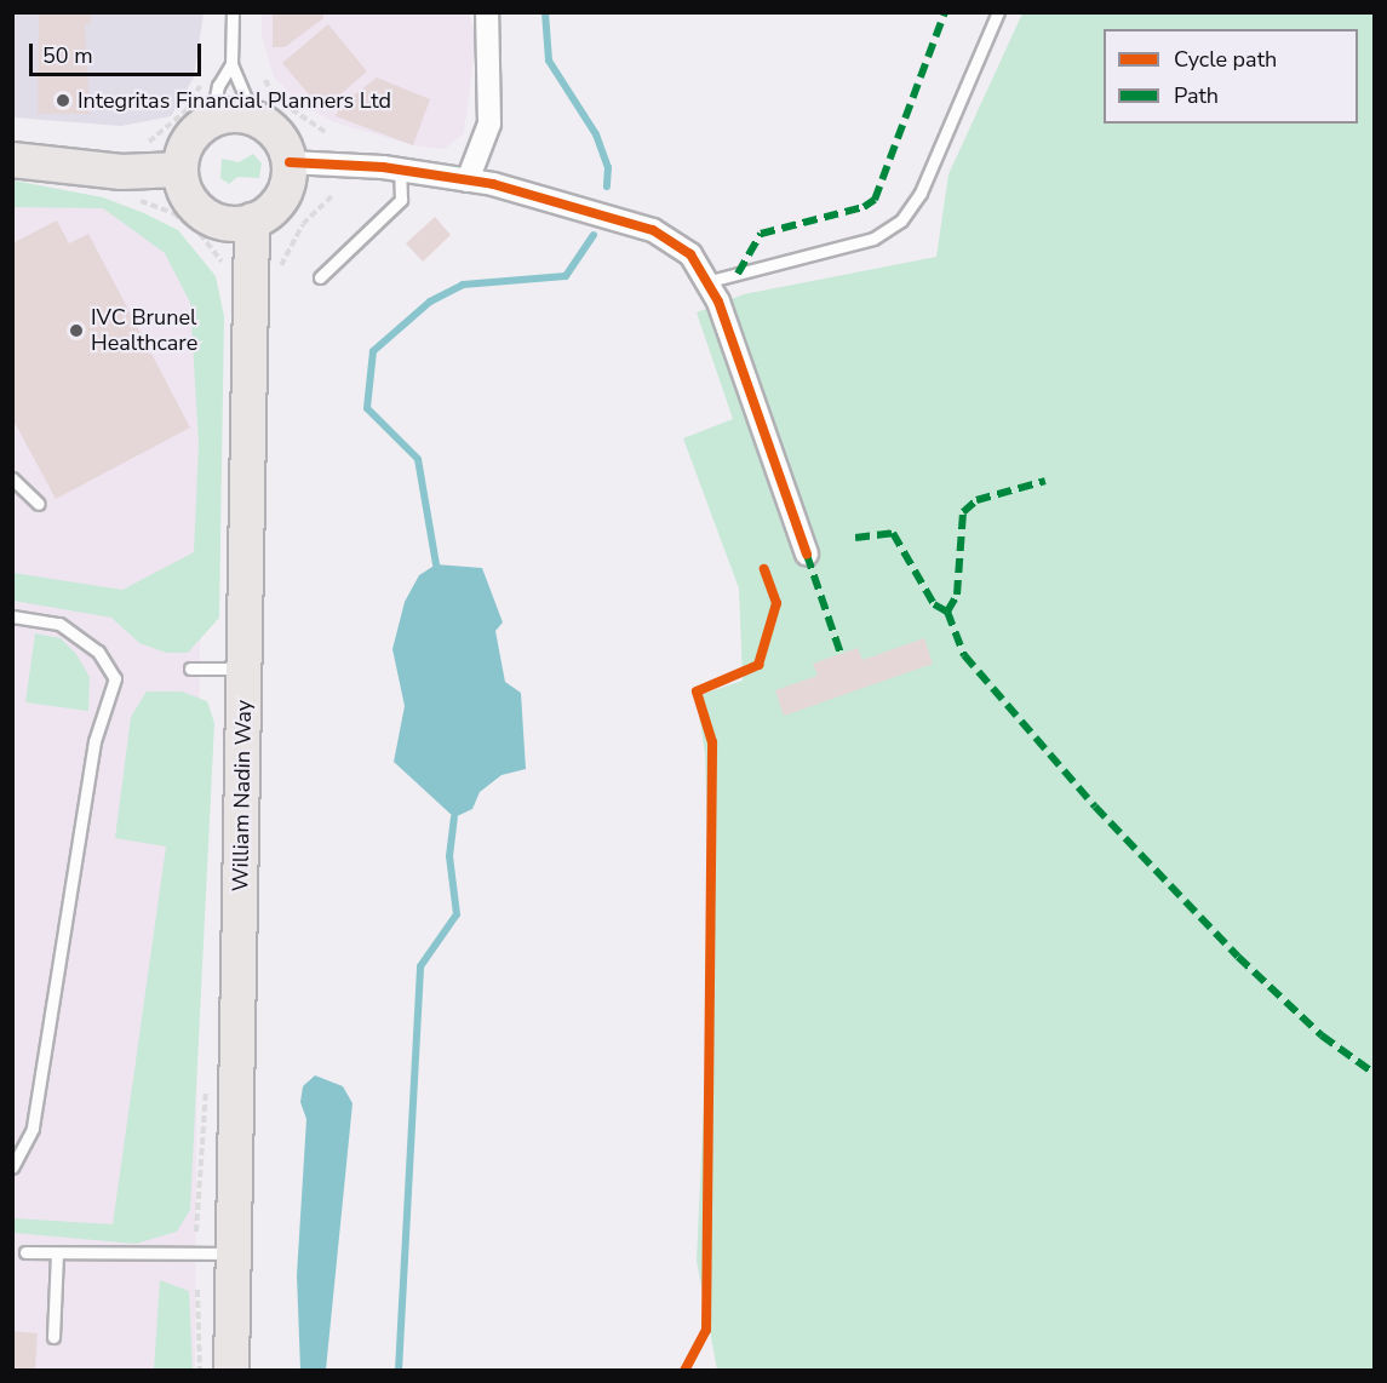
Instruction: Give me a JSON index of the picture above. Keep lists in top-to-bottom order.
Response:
{
  "streets": {
    "main road": ["William Nadin Way"]
  },
  "places": ["Integritas Financial Planners Ltd", "IVC Brunel Healthcare"],
  "legend": ["Cycle path", "Path"],
  "scale_bar": "50 m"
}
